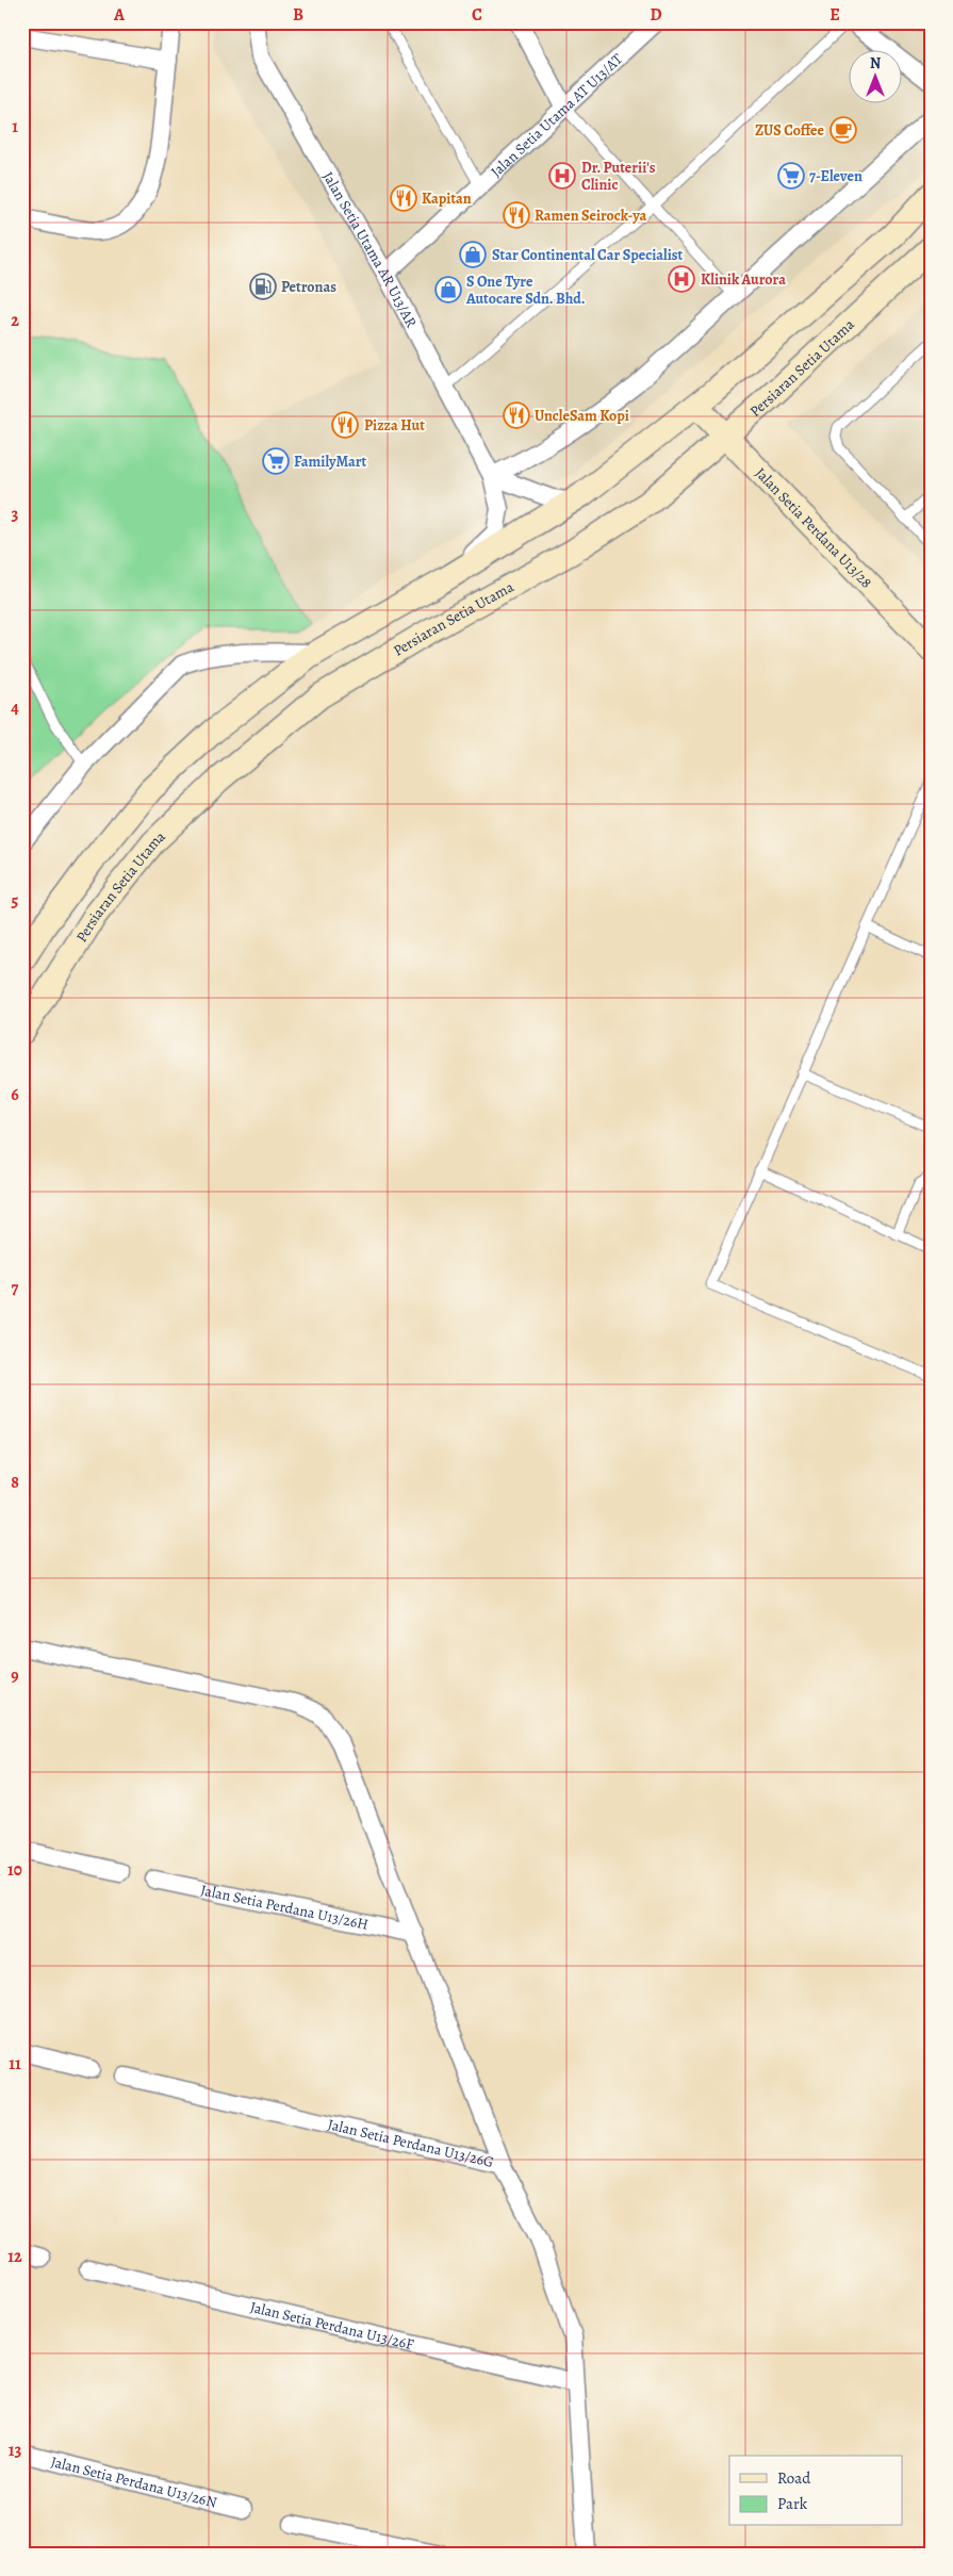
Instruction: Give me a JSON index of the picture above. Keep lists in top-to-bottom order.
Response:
{
  "streets": {
    "street": [
      "Jalan Setia Utama AT U13/AT",
      "Jalan Setia Utama AR U13/AR",
      "Persiaran Setia Utama",
      "Jalan Setia Perdana U13/28",
      "Jalan Setia Perdana U13/26H",
      "Jalan Setia Perdana U13/26G",
      "Jalan Setia Perdana U13/26F",
      "Jalan Setia Perdana U13/26N"
    ]
  },
  "crossings": [
    ["Jalan Setia Utama AT U13/AT", "Jalan Setia Utama AR U13/AR"],
    ["Persiaran Setia Utama", "Jalan Setia Perdana U13/28"],
    ["Jalan Setia Perdana U13/26G", "Jalan Setia Perdana U13/26F"]
  ],
  "places": {
    "cafe": ["ZUS Coffee"],
    "hospital": ["Dr. Puterii's Clinic", "Klinik Aurora"],
    "supermarket": ["7-Eleven", "FamilyMart"],
    "restaurant": [
      "Kapitan",
      "Ramen Seirock-ya",
      "UncleSam Kopi",
      "Pizza Hut"
    ],
    "shop": ["Star Continental Car Specialist", "S One Tyre Autocare Sdn. Bhd."],
    "fuel station": ["Petronas"]
  },
  "legend": ["Road", "Park"],
  "north": "top",
  "grid": {
    "columns": [
      "A",
      "B",
      "C",
      "D",
      "E"
    ],
    "rows": [
      "1",
      "2",
      "3",
      "4",
      "5",
      "6",
      "7",
      "8",
      "9",
      "10",
      "11",
      "12",
      "13"
    ]
  }
}
